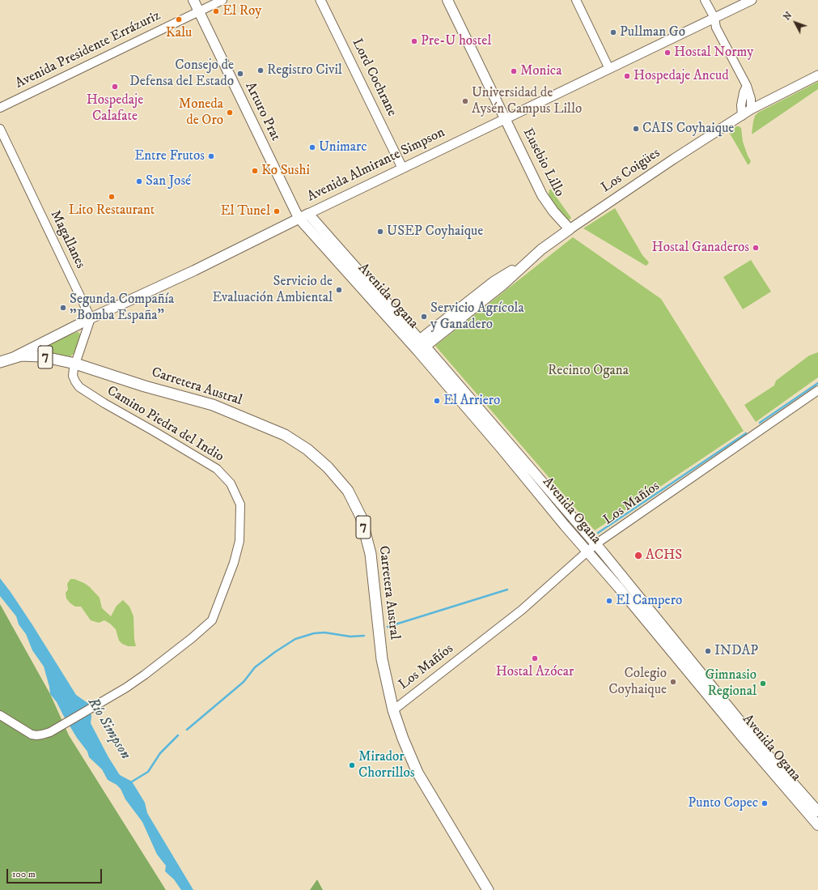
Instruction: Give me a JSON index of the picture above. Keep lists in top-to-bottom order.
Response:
{
  "streets": {
    "highway": ["7", "Carretera Austral"],
    "main road": [
      "Lord Cochrane",
      "Arturo Prat",
      "Eusebio Lillo",
      "Avenida Almirante Simpson",
      "Los Coigües",
      "Avenida Ogana"
    ],
    "street": [
      "Avenida Presidente Errázuriz",
      "Magallanes",
      "Camino Piedra del Indio",
      "Los Mañíos"
    ]
  },
  "crossings": [
    ["Avenida Presidente Errázuriz", "Arturo Prat"],
    ["Lord Cochrane", "Avenida Almirante Simpson"],
    ["Arturo Prat", "Avenida Almirante Simpson"],
    ["Arturo Prat", "Avenida Ogana"],
    ["Eusebio Lillo", "Avenida Almirante Simpson"],
    ["Eusebio Lillo", "Los Coigües"],
    ["Avenida Almirante Simpson", "Magallanes"],
    ["Avenida Almirante Simpson", "Avenida Ogana"],
    ["Avenida Almirante Simpson", "Carretera Austral"],
    ["Los Coigües", "Avenida Ogana"],
    ["Avenida Ogana", "Los Mañíos"],
    ["Carretera Austral", "Camino Piedra del Indio"],
    ["Carretera Austral", "Los Mañíos"]
  ],
  "water": ["Río Simpson"],
  "parks": ["Recinto Ogana"],
  "places": [
    "El Roy",
    "Kalu",
    "Pullman Go",
    "Pre-U hostel",
    "Hostal Normy",
    "Registro Civil",
    "Monica",
    "Consejo de Defensa del Estado",
    "Hospedaje Ancud",
    "Hospedaje Calafate",
    "Universidad de Aysén Campus Lillo",
    "Moneda de Oro",
    "CAIS Coyhaique",
    "Unimarc",
    "Entre Frutos",
    "Ko Sushi",
    "San José",
    "Lito Restaurant",
    "El Tunel",
    "USEP Coyhaique",
    "Hostal Ganaderos",
    "Servicio de Evaluación Ambiental",
    "Segunda Compañía \"Bomba España\"",
    "Servicio Agrícola y Ganadero",
    "El Arriero",
    "ACHS",
    "El Campero",
    "INDAP",
    "Hostal Azócar",
    "Colegio Coyhaique",
    "Gimnasio Regional",
    "Mirador Chorrillos",
    "Punto Copec"
  ],
  "scale_bar": "100 m",
  "north": "top left"
}
